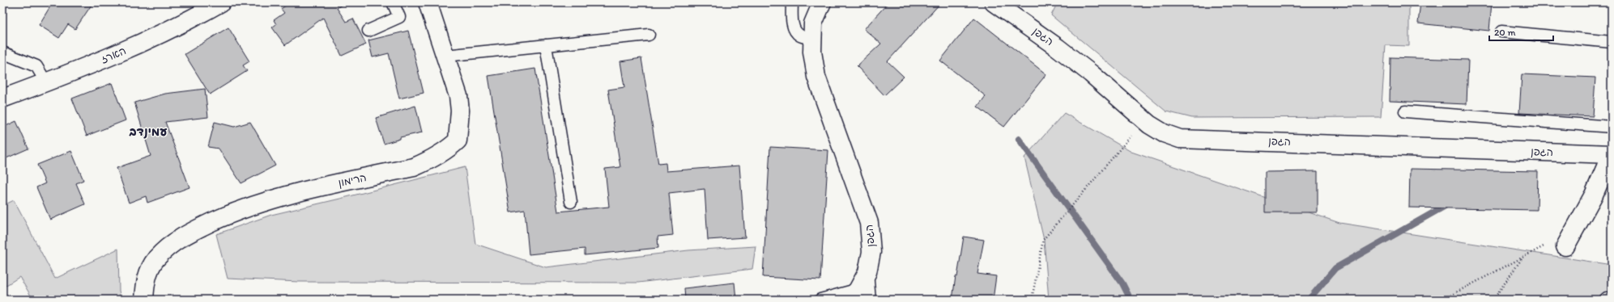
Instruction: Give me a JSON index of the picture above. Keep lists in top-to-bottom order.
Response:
{
  "streets": {
    "street": ["הגפן", "הארז", "הרימון"]
  },
  "districts": ["עמינדב"],
  "scale_bar": "20 m"
}
